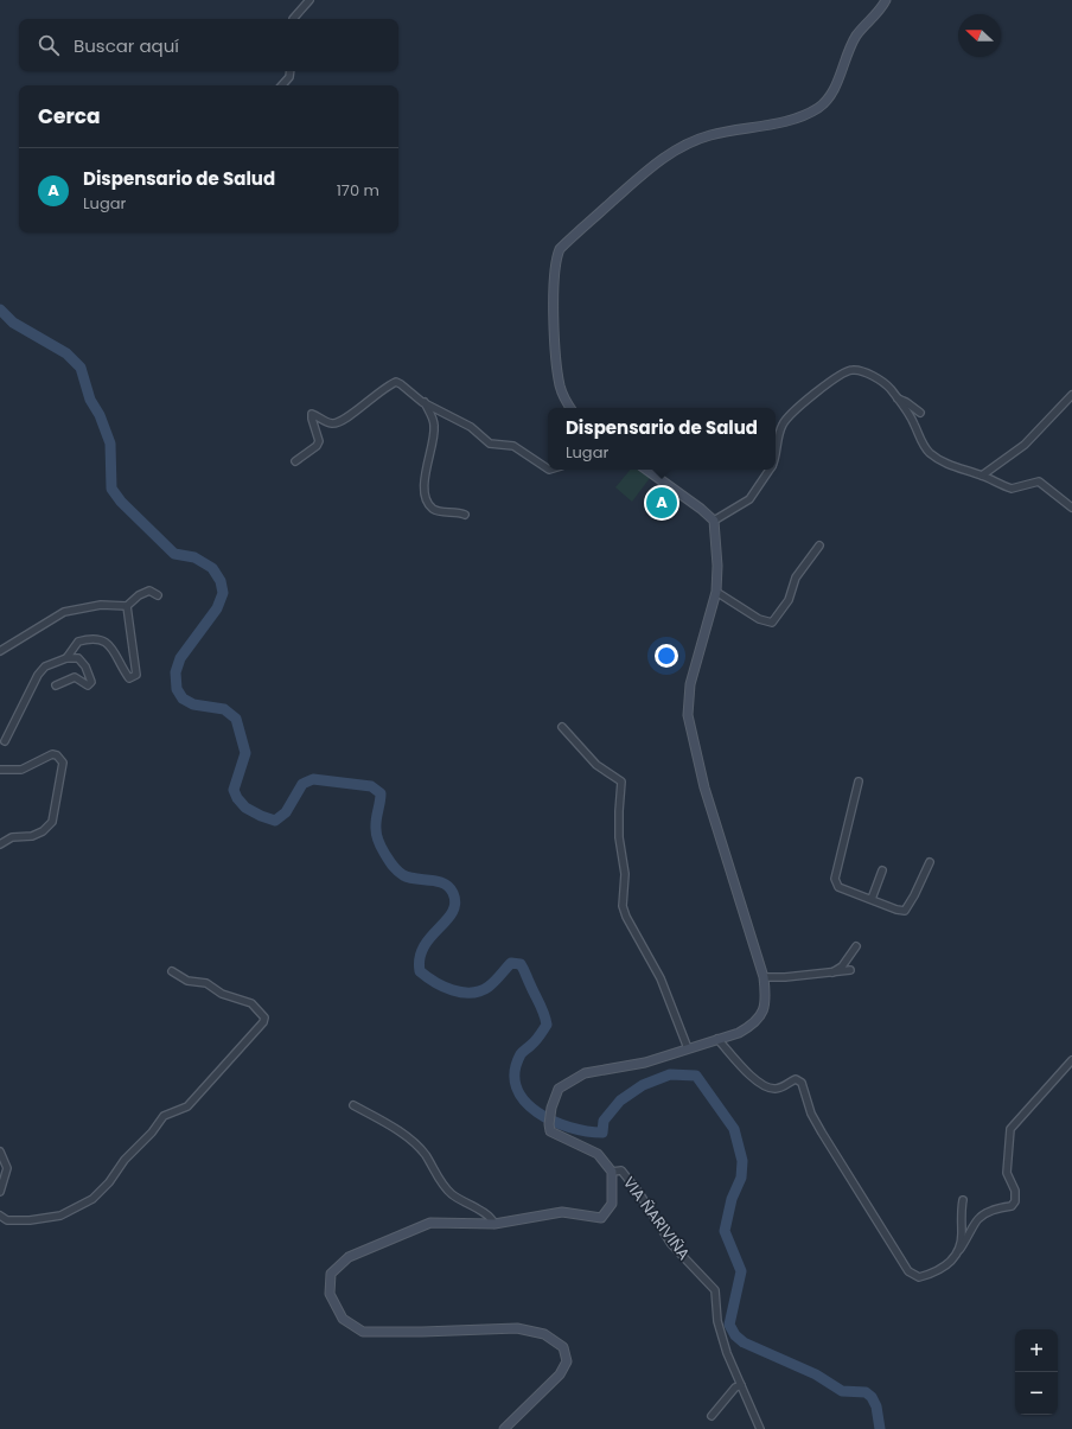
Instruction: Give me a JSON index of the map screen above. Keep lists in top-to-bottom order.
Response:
{
  "streets": {
    "street": ["VIA ÑARIVIÑA"]
  },
  "north": "left",
  "page": {
    "search": "Buscar aquí",
    "heading": "Cerca",
    "list": [
      {
        "mark": "A",
        "name": "Dispensario de Salud",
        "note": "Lugar",
        "value": "170 m"
      }
    ],
    "popup": ["Dispensario de Salud", "Lugar"],
    "pins": "A",
    "map_buttons": ["+", "−"]
  }
}
